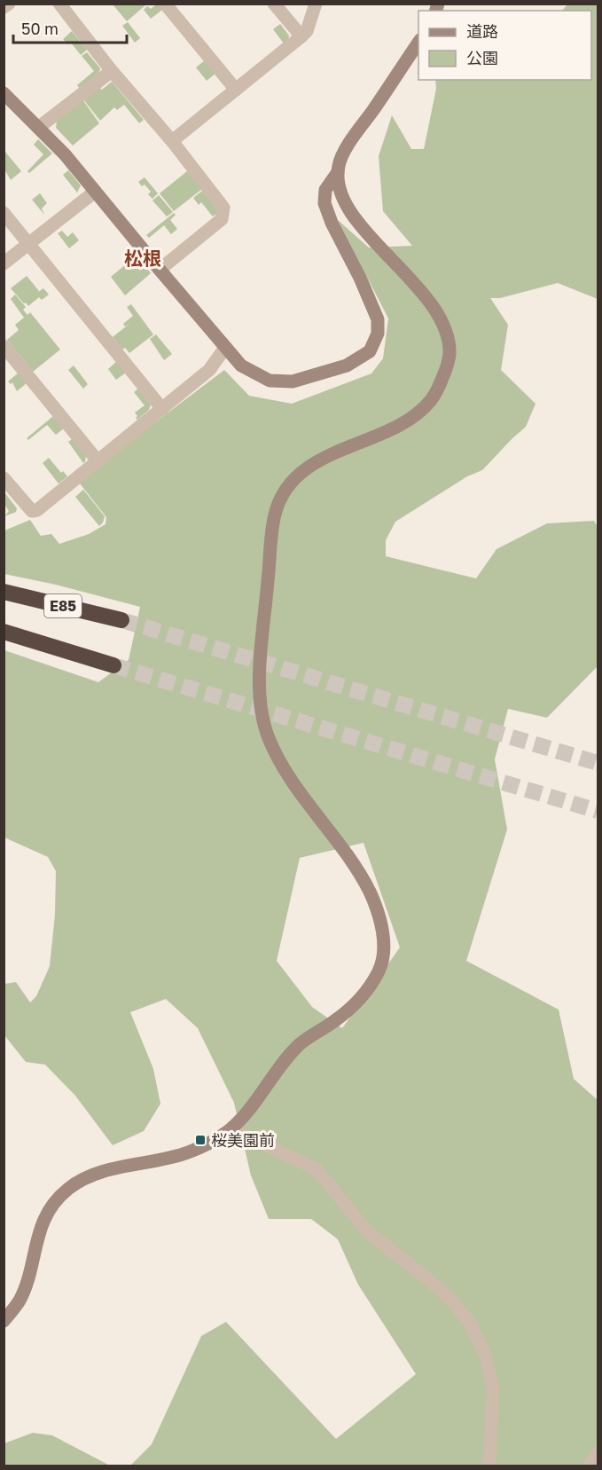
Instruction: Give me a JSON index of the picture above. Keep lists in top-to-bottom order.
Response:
{
  "streets": {
    "highway": ["E85"]
  },
  "districts": ["松根"],
  "places": {
    "transit": ["桜美園前"]
  },
  "legend": ["道路", "公園"],
  "scale_bar": "50 m"
}
